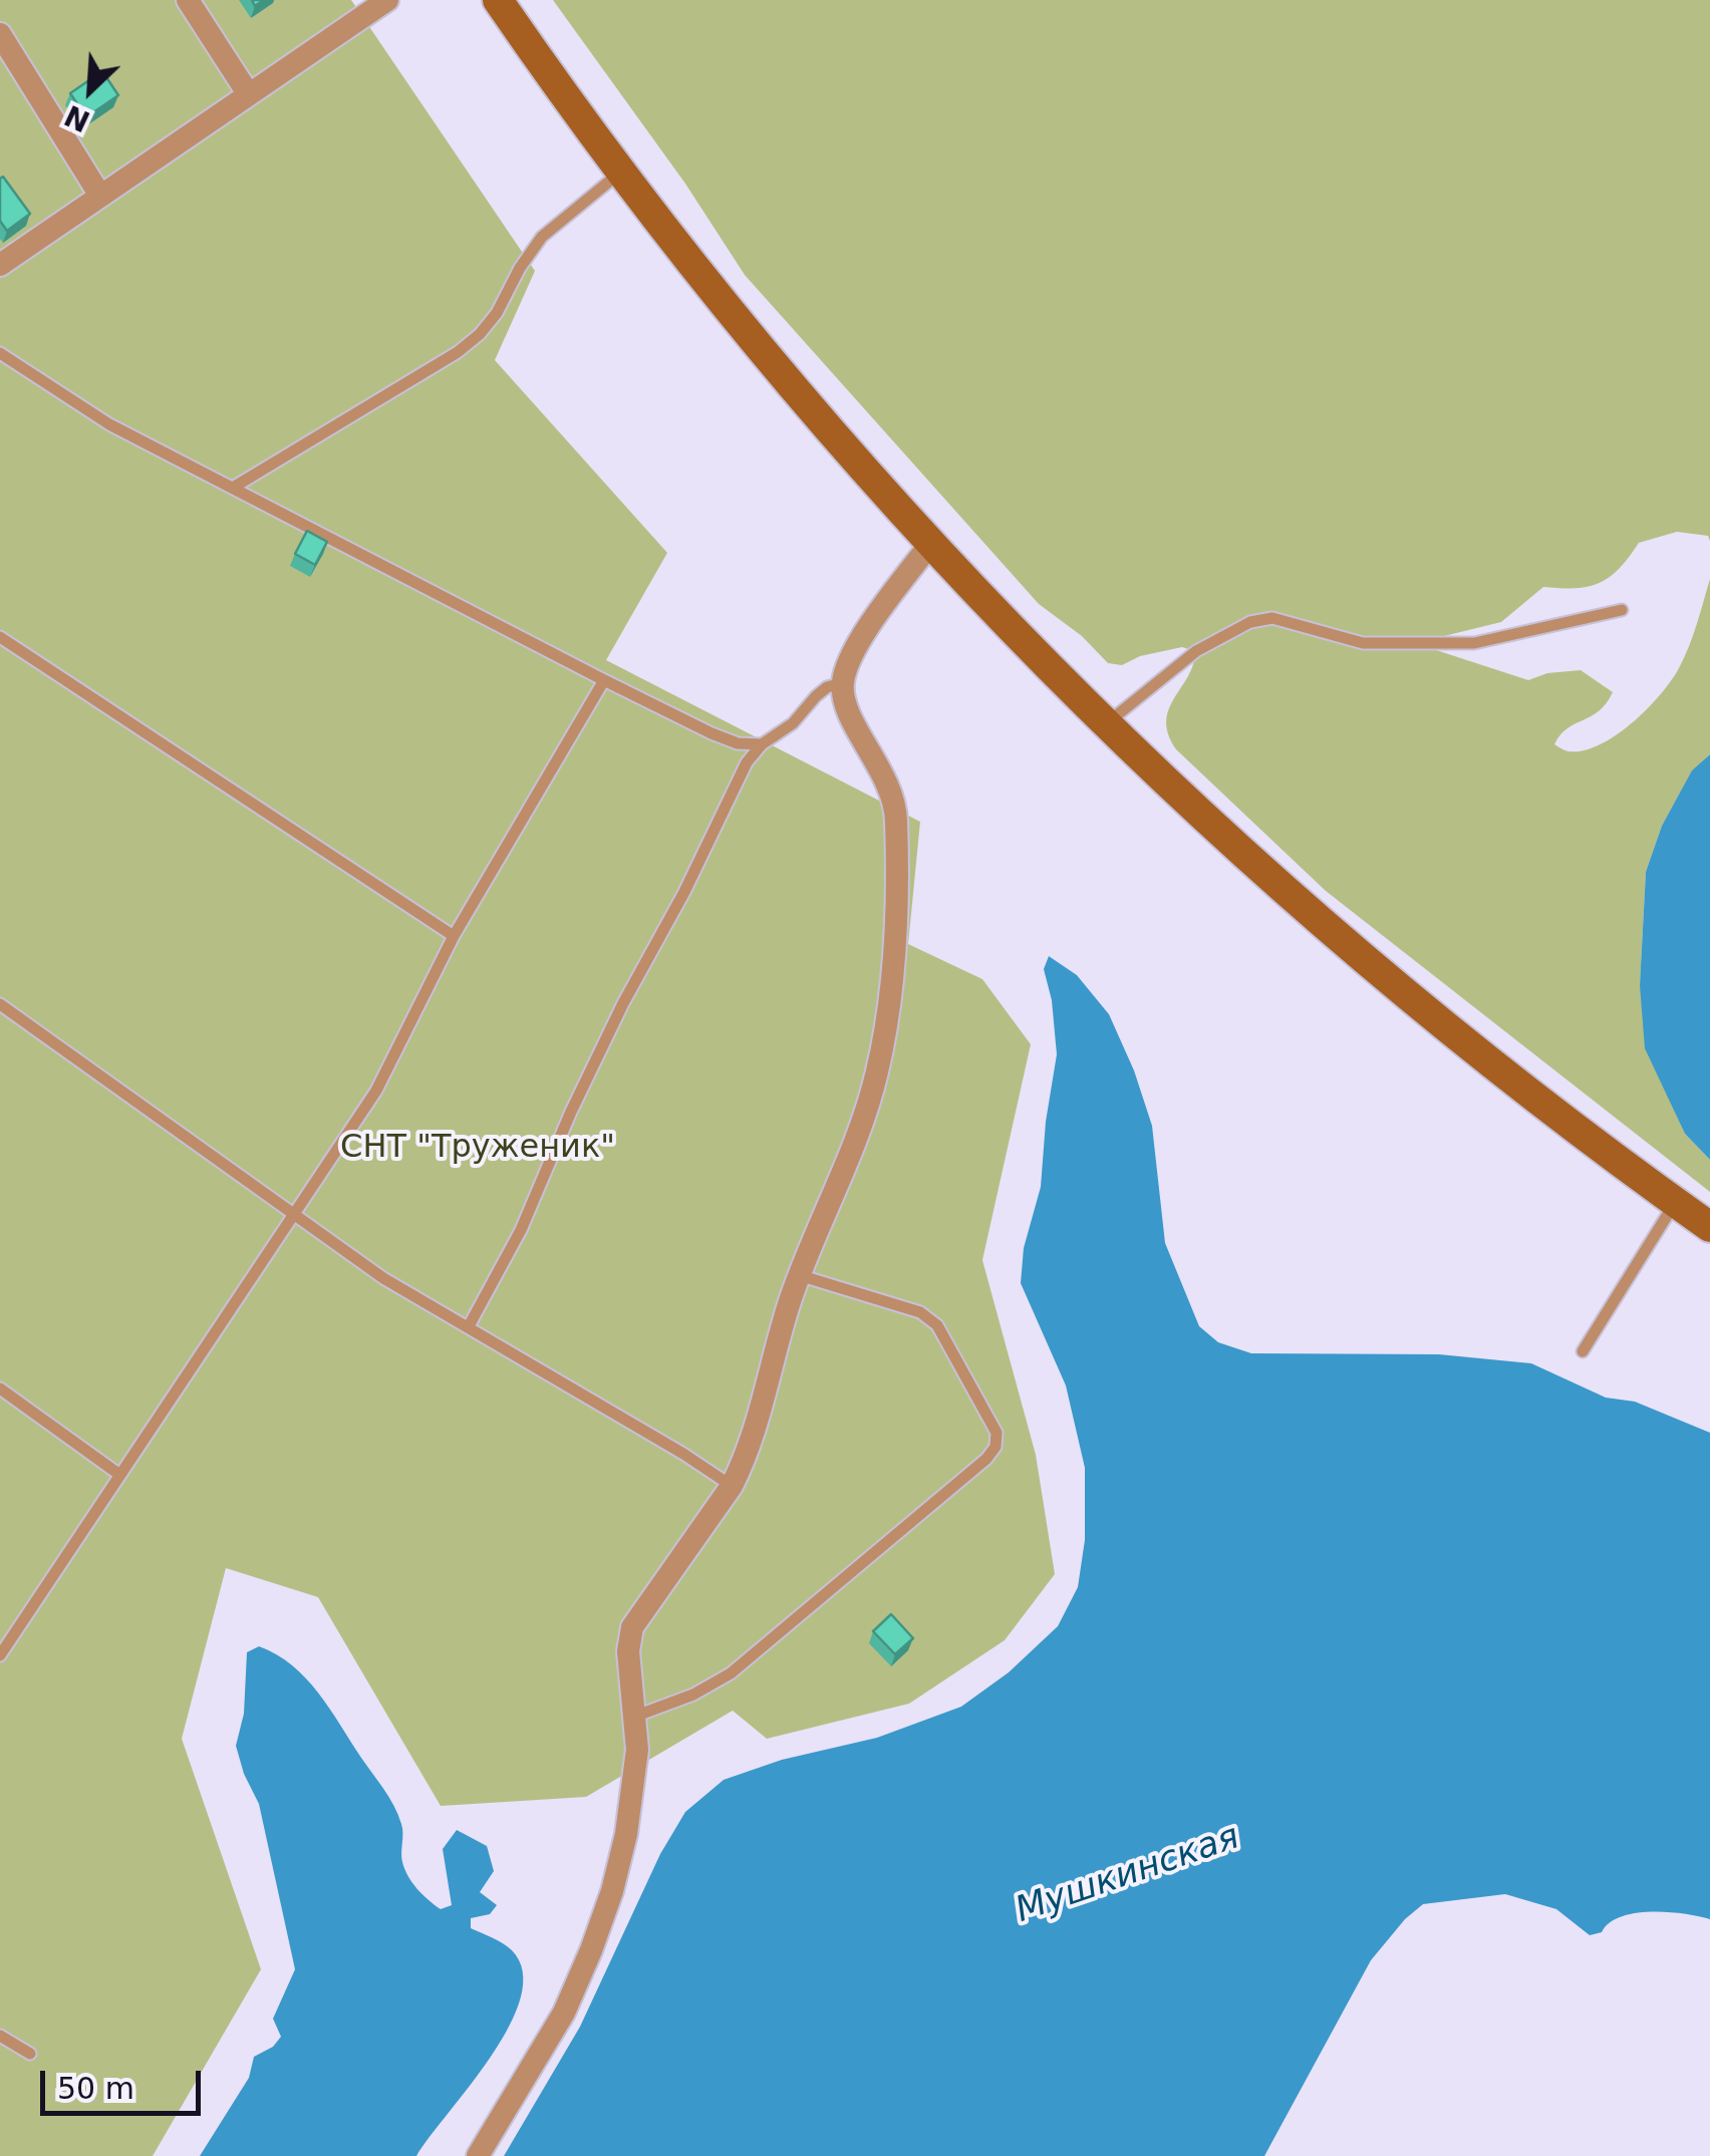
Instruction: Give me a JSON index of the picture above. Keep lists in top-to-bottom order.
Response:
{
  "water": ["Мушкинская"],
  "parks": ["СНТ \"Труженик\""],
  "scale_bar": "50 m",
  "north": "bottom left"
}
